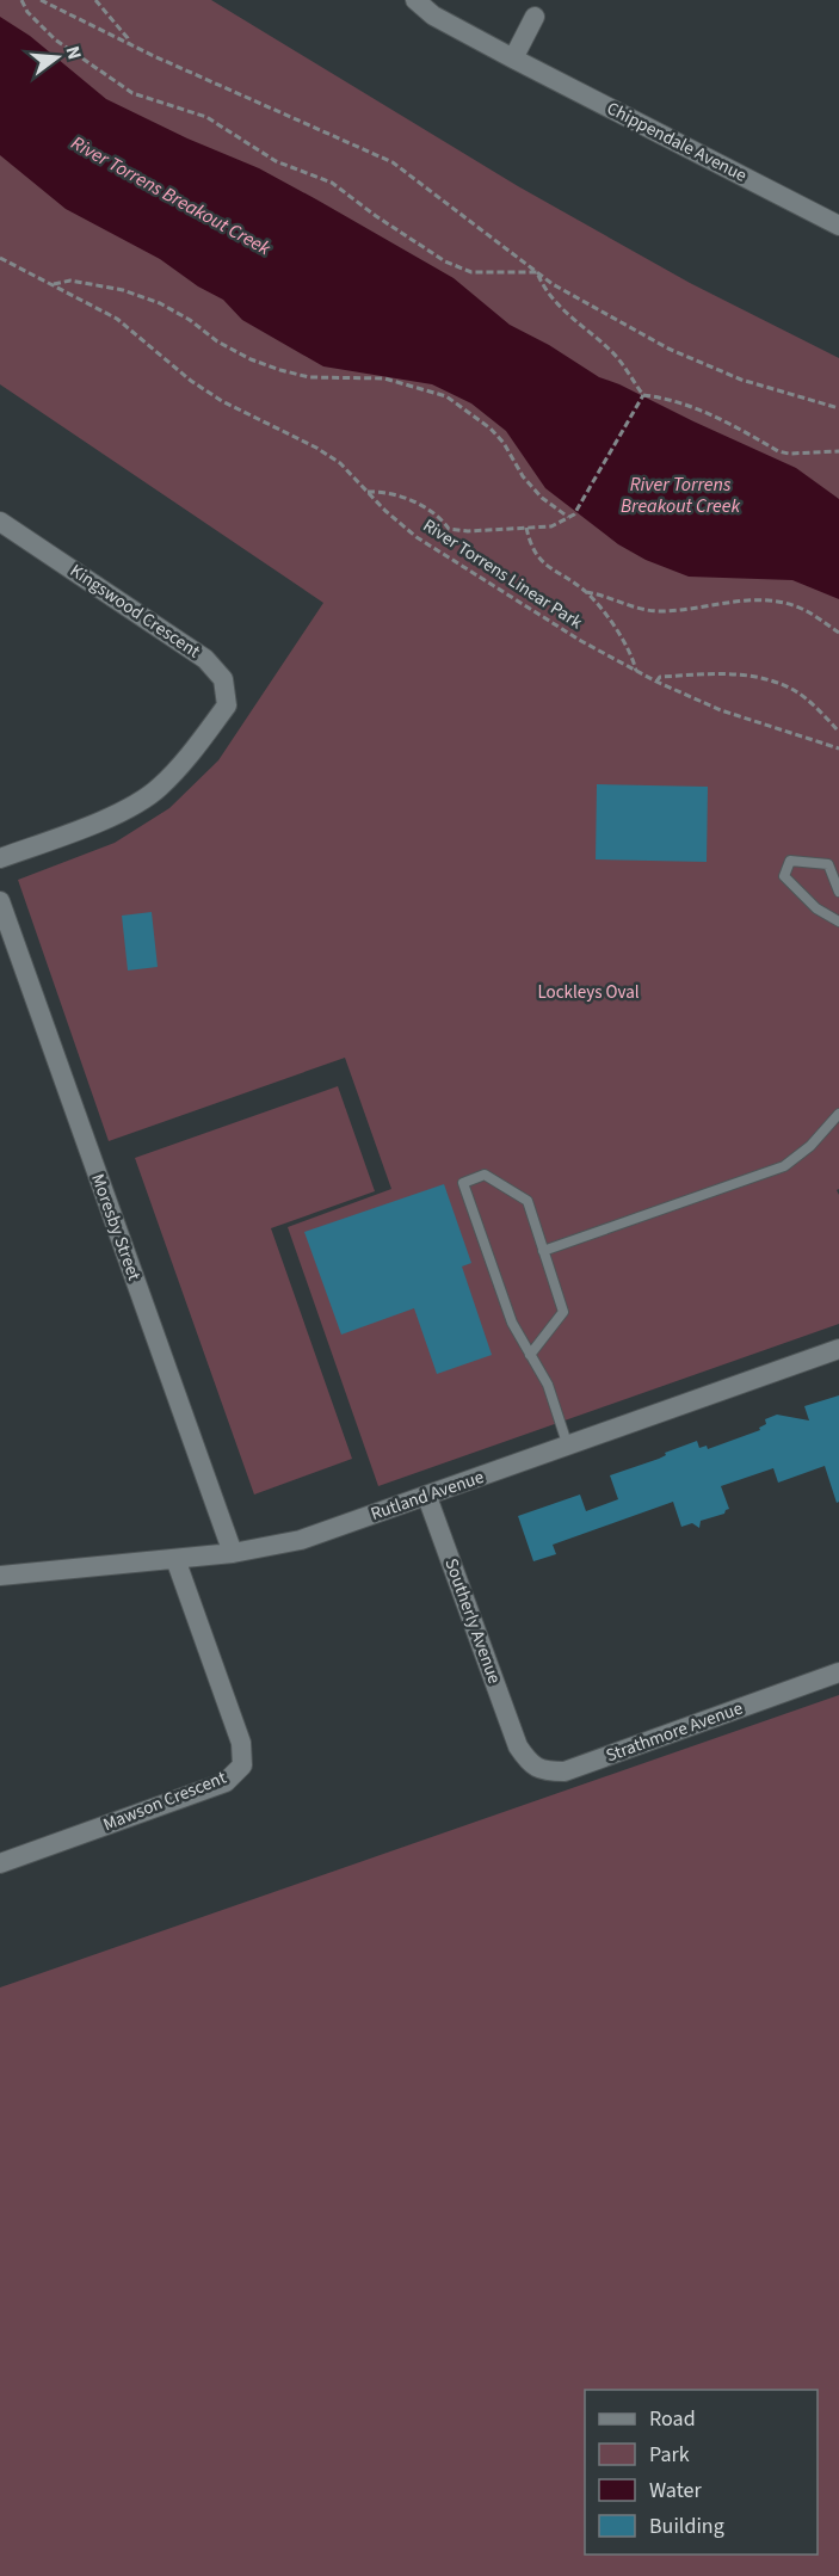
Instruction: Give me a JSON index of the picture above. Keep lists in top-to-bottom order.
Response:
{
  "streets": {
    "street": [
      "Chippendale Avenue",
      "Kingswood Crescent",
      "Moresby Street",
      "Rutland Avenue",
      "Southerly Avenue",
      "Strathmore Avenue",
      "Mawson Crescent"
    ],
    "path": ["River Torrens Linear Park"]
  },
  "crossings": [
    ["Moresby Street", "Rutland Avenue"],
    ["Rutland Avenue", "Southerly Avenue"],
    ["Rutland Avenue", "Mawson Crescent"],
    ["Southerly Avenue", "Strathmore Avenue"]
  ],
  "water": ["River Torrens Breakout Creek"],
  "parks": ["Lockleys Oval"],
  "legend": [
    "Road",
    "Park",
    "Water",
    "Building"
  ],
  "north": "right"
}
